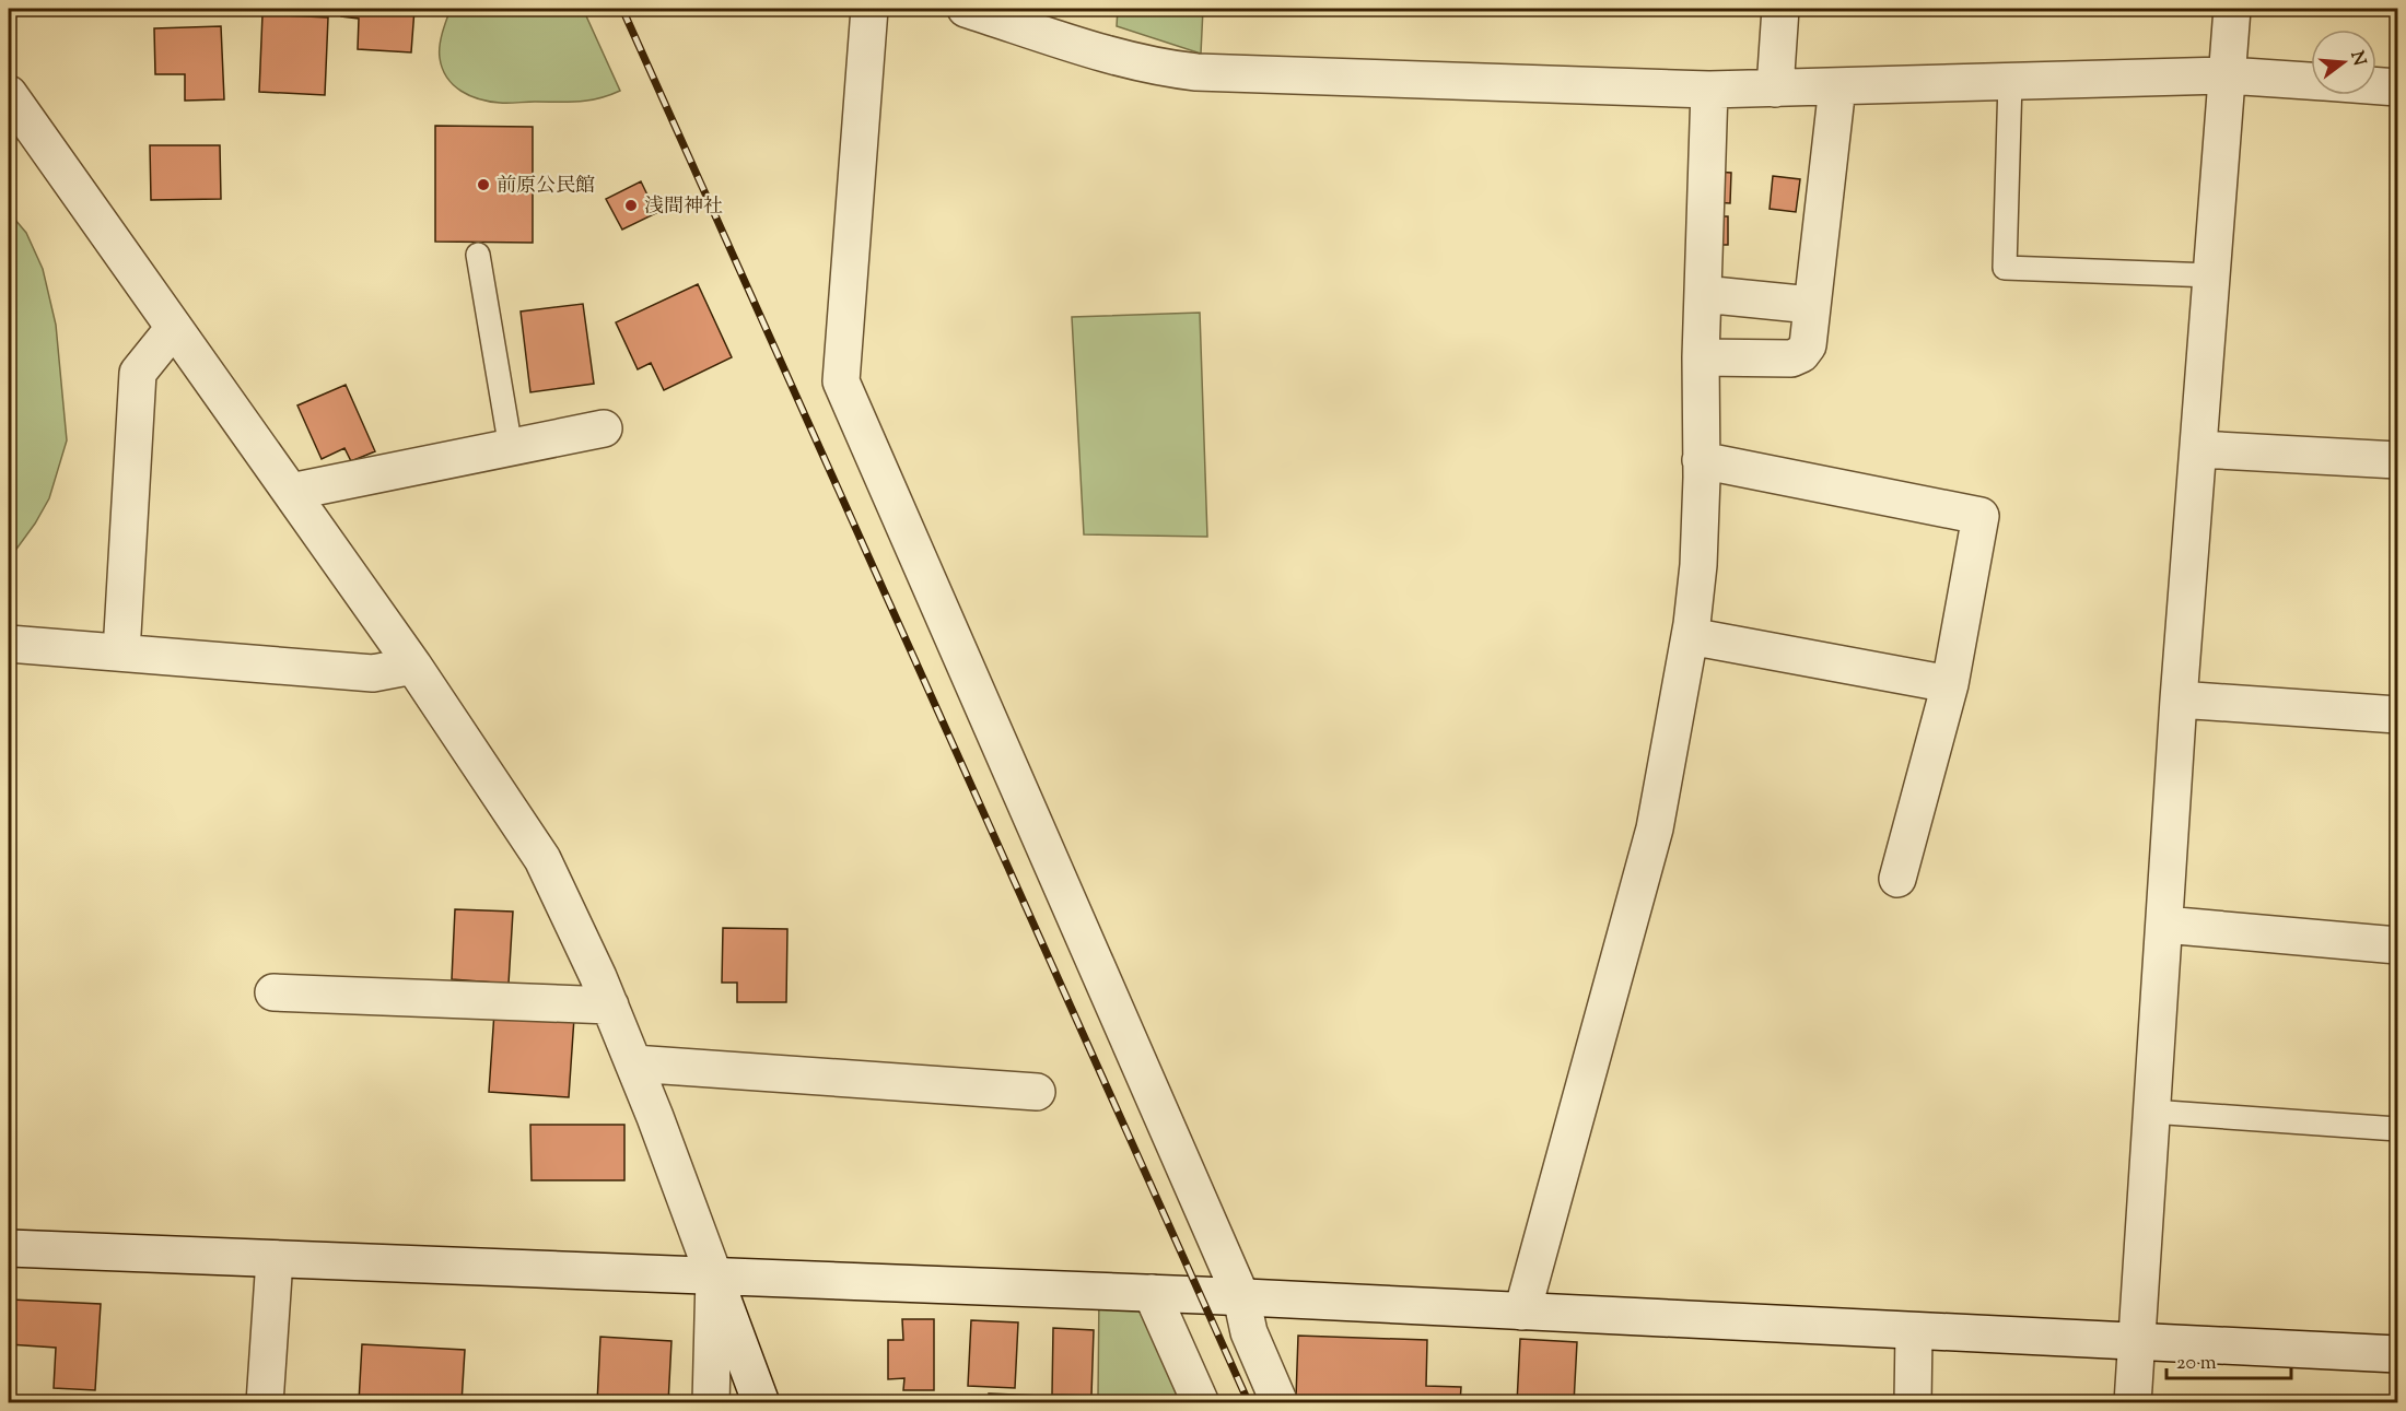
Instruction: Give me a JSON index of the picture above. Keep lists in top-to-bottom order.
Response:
{
  "places": ["前原公民館", "浅間神社"],
  "scale_bar": "20 m",
  "north": "right"
}
